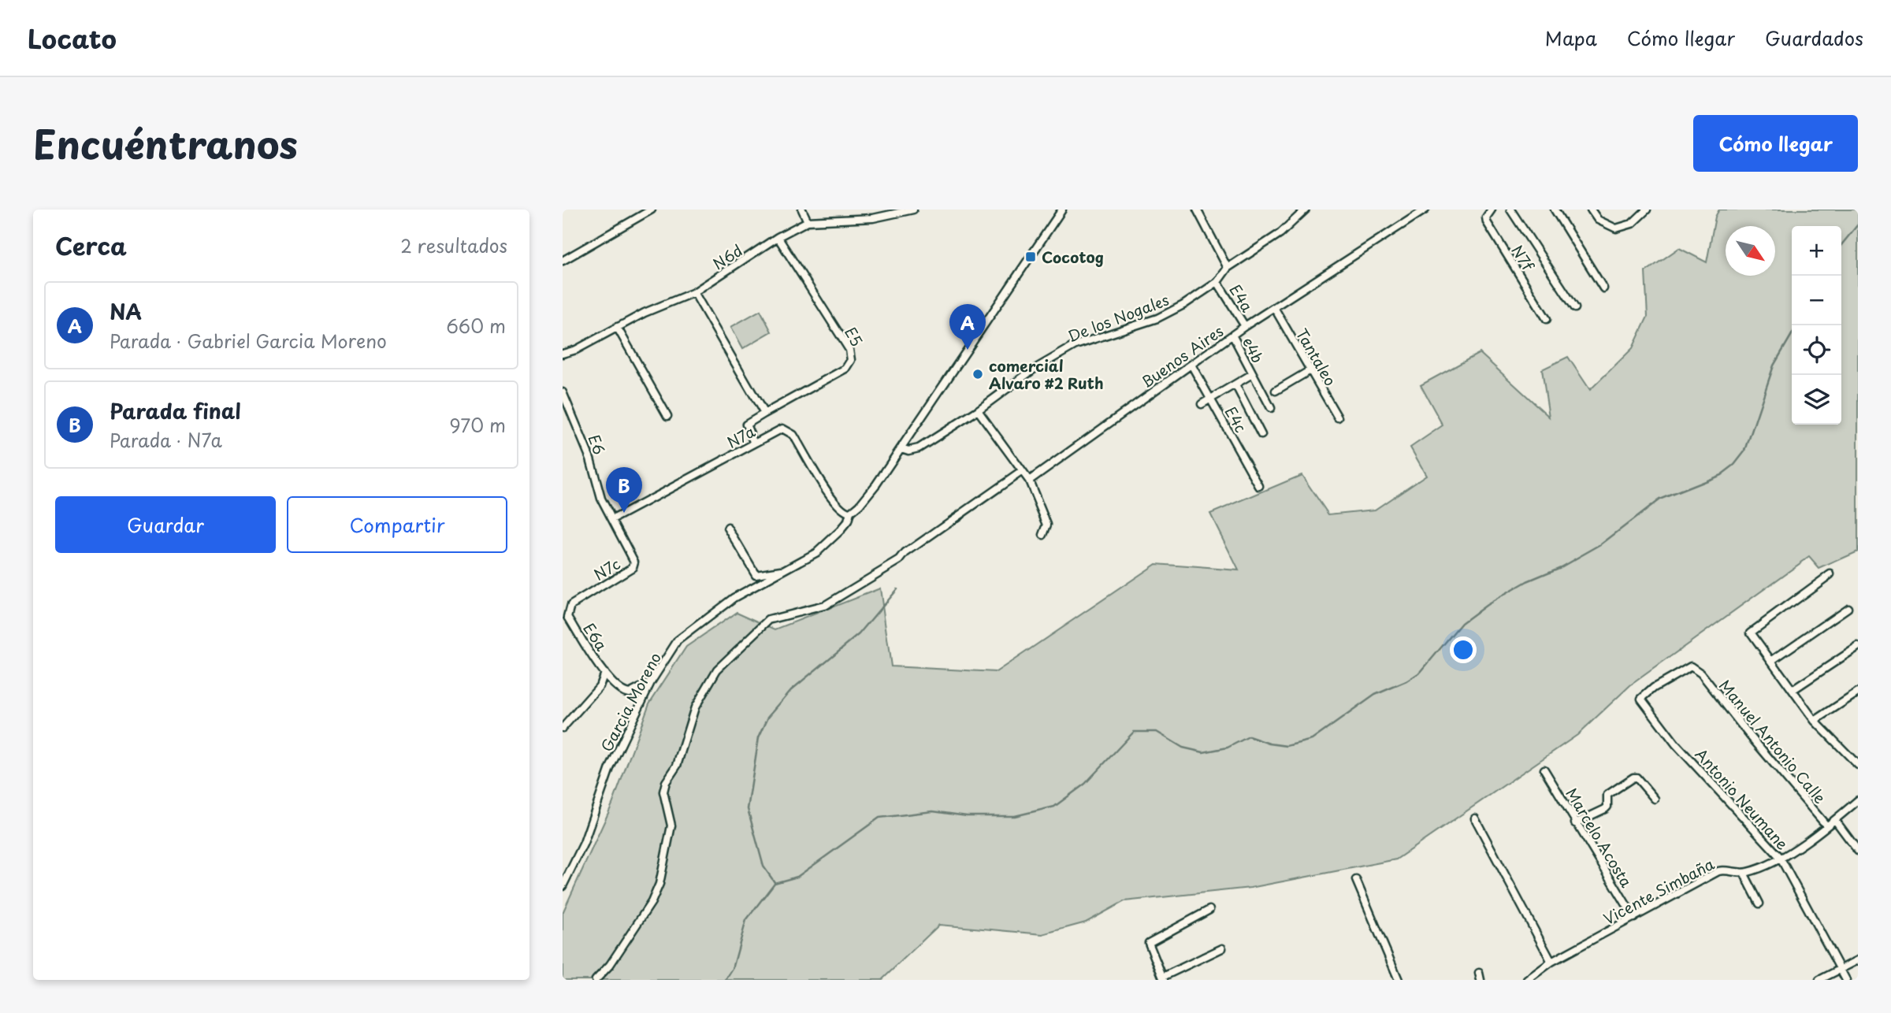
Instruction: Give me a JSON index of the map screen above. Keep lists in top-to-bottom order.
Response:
{
  "streets": {
    "street": [
      "N6d",
      "N7f",
      "E4a",
      "De los Nogales",
      "E5",
      "e4b",
      "Buenos Aires",
      "Tantaleo",
      "E4c",
      "N7a",
      "E6",
      "N7c",
      "E6a",
      "Garcia Moreno",
      "Manuel Antonio Calle",
      "Antonio Neumane",
      "Marcelo Acosta",
      "Vicente Simbaña"
    ]
  },
  "crossings": [
    ["N6d", "E5"],
    ["E4a", "De los Nogales"],
    ["E4a", "Buenos Aires"],
    ["De los Nogales", "Garcia Moreno"],
    ["e4b", "Buenos Aires"],
    ["Buenos Aires", "Tantaleo"],
    ["Buenos Aires", "E4c"],
    ["N7a", "E6"],
    ["N7a", "Garcia Moreno"],
    ["E6", "N7c"],
    ["N7c", "E6a"],
    ["E6a", "Garcia Moreno"],
    ["Manuel Antonio Calle", "Antonio Neumane"],
    ["Manuel Antonio Calle", "Vicente Simbaña"],
    ["Antonio Neumane", "Vicente Simbaña"],
    ["Marcelo Acosta", "Vicente Simbaña"]
  ],
  "places": {
    "transit": ["Cocotog"],
    "other": ["comercial Alvaro #2 Ruth"]
  },
  "north": "bottom right",
  "page": {
    "header": "Locato",
    "nav": ["Mapa", "Cómo llegar", "Guardados"],
    "title": "Encuéntranos",
    "buttons": [
      "Cómo llegar",
      ["Guardar", "Compartir"]
    ],
    "heading": ["Cerca", "2 resultados"],
    "map_buttons": ["+", "−"],
    "list": [
      {
        "mark": "A",
        "name": "NA",
        "note": "Parada · Gabriel Garcia Moreno",
        "value": "660 m"
      },
      {
        "mark": "B",
        "name": "Parada final",
        "note": "Parada · N7a",
        "value": "970 m"
      }
    ],
    "pins": ["A", "B"]
  }
}
